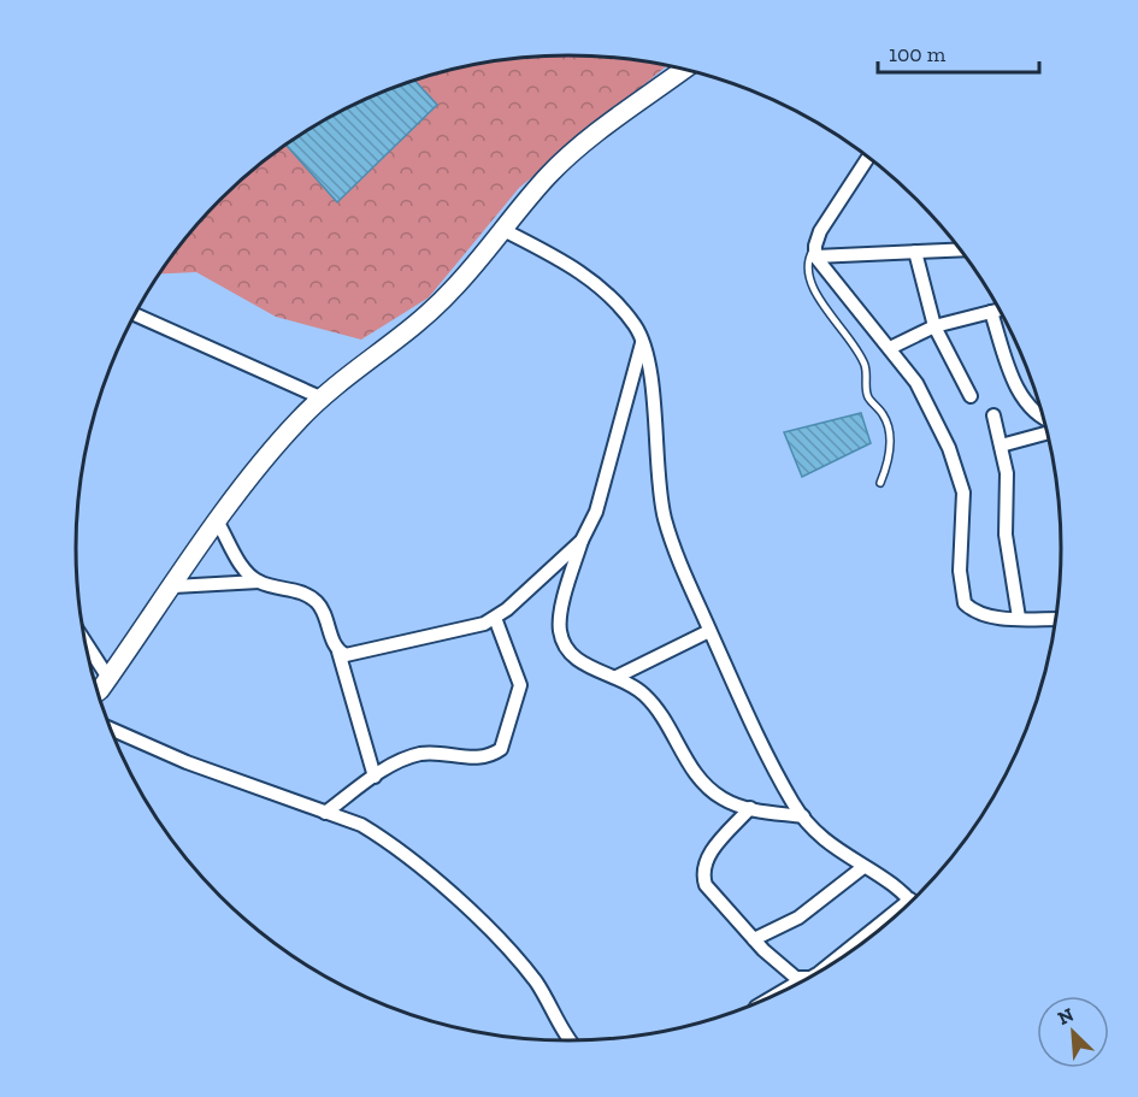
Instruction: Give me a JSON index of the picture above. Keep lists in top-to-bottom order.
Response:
{
  "scale_bar": "100 m",
  "north": "top left"
}
